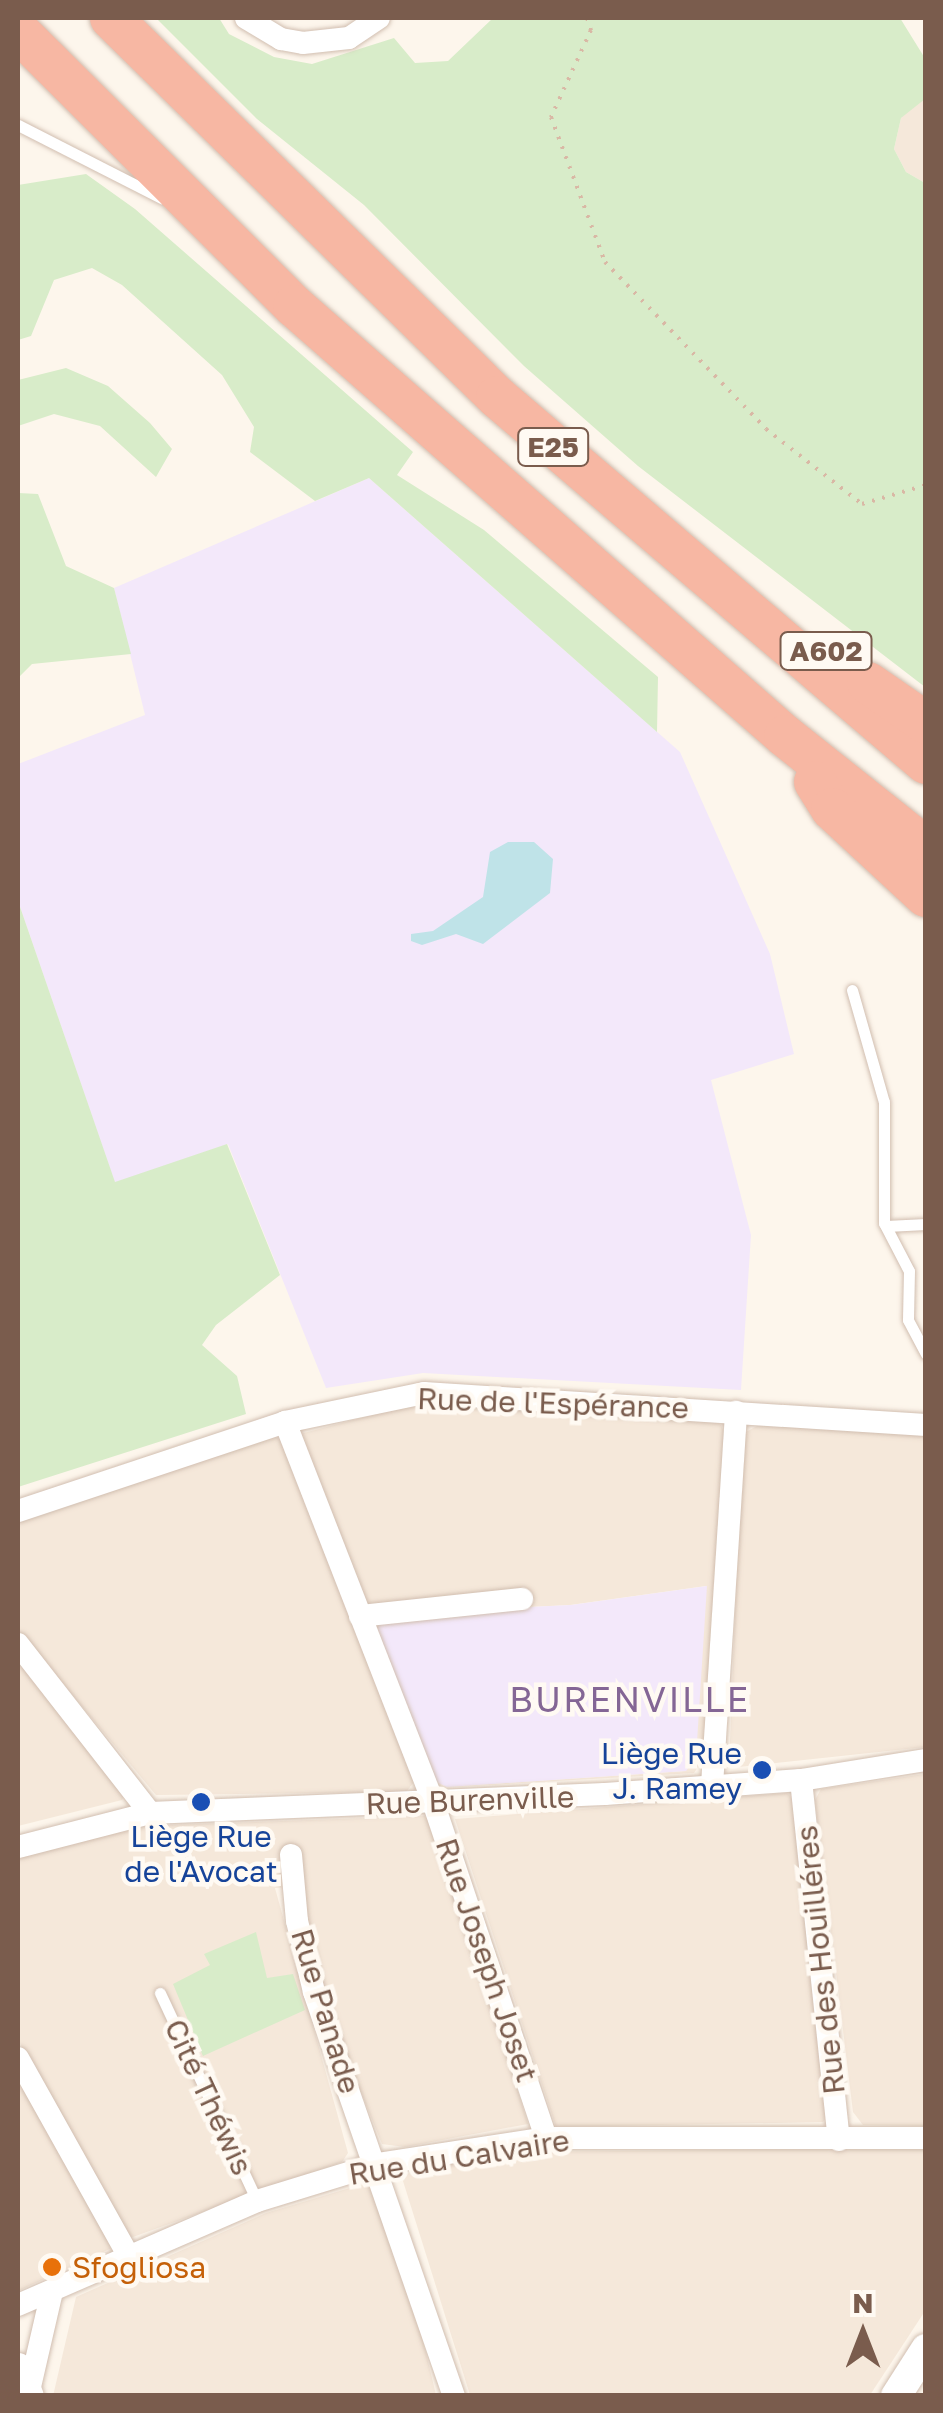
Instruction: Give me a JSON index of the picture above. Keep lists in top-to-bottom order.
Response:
{
  "streets": {
    "highway": ["E25", "A602"],
    "street": [
      "Rue de l'Espérance",
      "Rue Burenville",
      "Rue Joseph Joset",
      "Rue des Houilléres",
      "Rue Panade",
      "Rue du Calvaire"
    ],
    "lane": ["Cité Théwis"]
  },
  "crossings": [
    ["E25", "A602"],
    ["Rue de l'Espérance", "Rue Joseph Joset"],
    ["Rue Burenville", "Rue Joseph Joset"],
    ["Rue Burenville", "Rue des Houilléres"],
    ["Rue Joseph Joset", "Rue du Calvaire"],
    ["Rue des Houilléres", "Rue du Calvaire"],
    ["Rue Panade", "Rue du Calvaire"],
    ["Cité Théwis", "Rue du Calvaire"]
  ],
  "districts": ["BURENVILLE"],
  "places": ["Liège Rue J. Ramey", "Liège Rue de l'Avocat", "Sfogliosa"],
  "north": "top"
}
